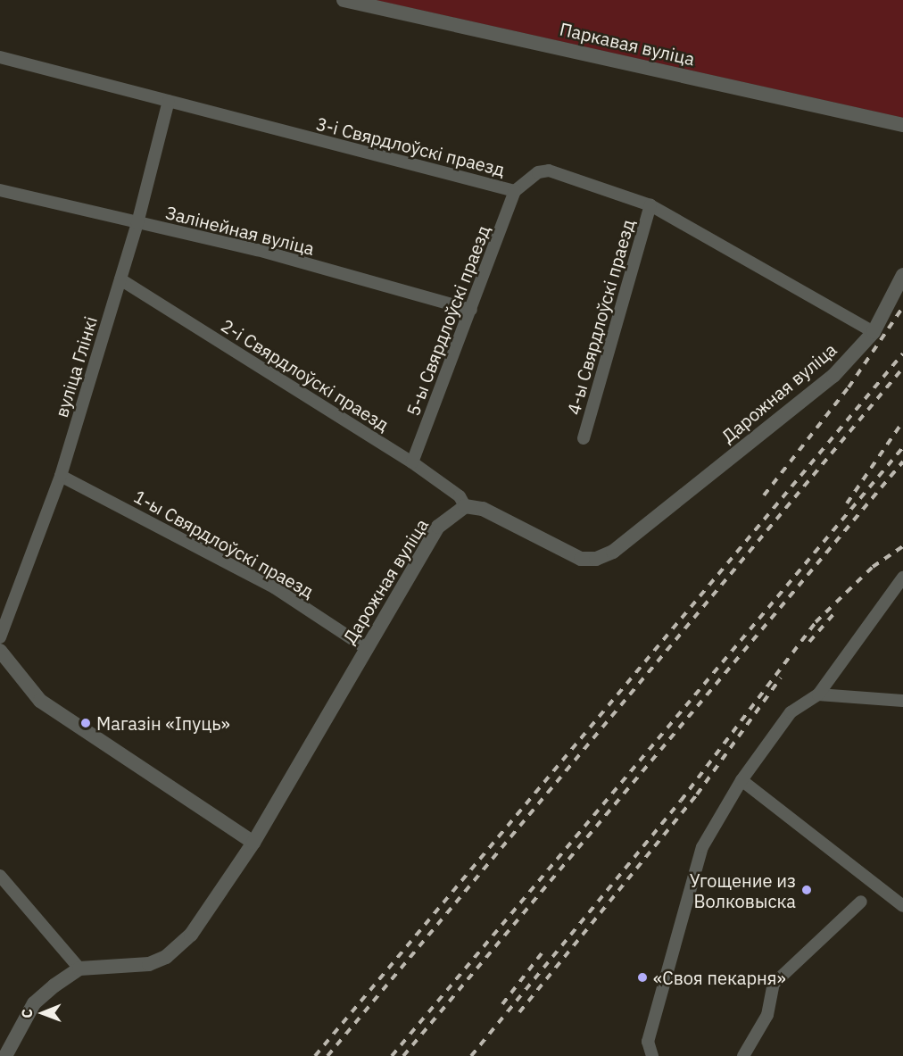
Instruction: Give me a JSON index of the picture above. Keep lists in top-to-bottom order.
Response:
{
  "streets": {
    "street": [
      "Паркавая вуліца",
      "3-і Свярдлоўскі праезд",
      "Залінейная вуліца",
      "4-ы Свярдлоўскі праезд",
      "5-ы Свярдлоўскі праезд",
      "вуліца Глінкі",
      "2-і Свярдлоўскі праезд",
      "Дарожная вуліца",
      "1-ы Свярдлоўскі праезд"
    ]
  },
  "crossings": [
    ["3-і Свярдлоўскі праезд", "4-ы Свярдлоўскі праезд"],
    ["3-і Свярдлоўскі праезд", "5-ы Свярдлоўскі праезд"],
    ["3-і Свярдлоўскі праезд", "вуліца Глінкі"],
    ["3-і Свярдлоўскі праезд", "Дарожная вуліца"],
    ["Залінейная вуліца", "5-ы Свярдлоўскі праезд"],
    ["Залінейная вуліца", "вуліца Глінкі"],
    ["5-ы Свярдлоўскі праезд", "2-і Свярдлоўскі праезд"],
    ["вуліца Глінкі", "2-і Свярдлоўскі праезд"],
    ["вуліца Глінкі", "1-ы Свярдлоўскі праезд"],
    ["2-і Свярдлоўскі праезд", "Дарожная вуліца"],
    ["Дарожная вуліца", "1-ы Свярдлоўскі праезд"]
  ],
  "places": ["Магазін «Іпуць»", "Угощение из Волковыска", "«Своя пекарня»"],
  "north": "left"
}
